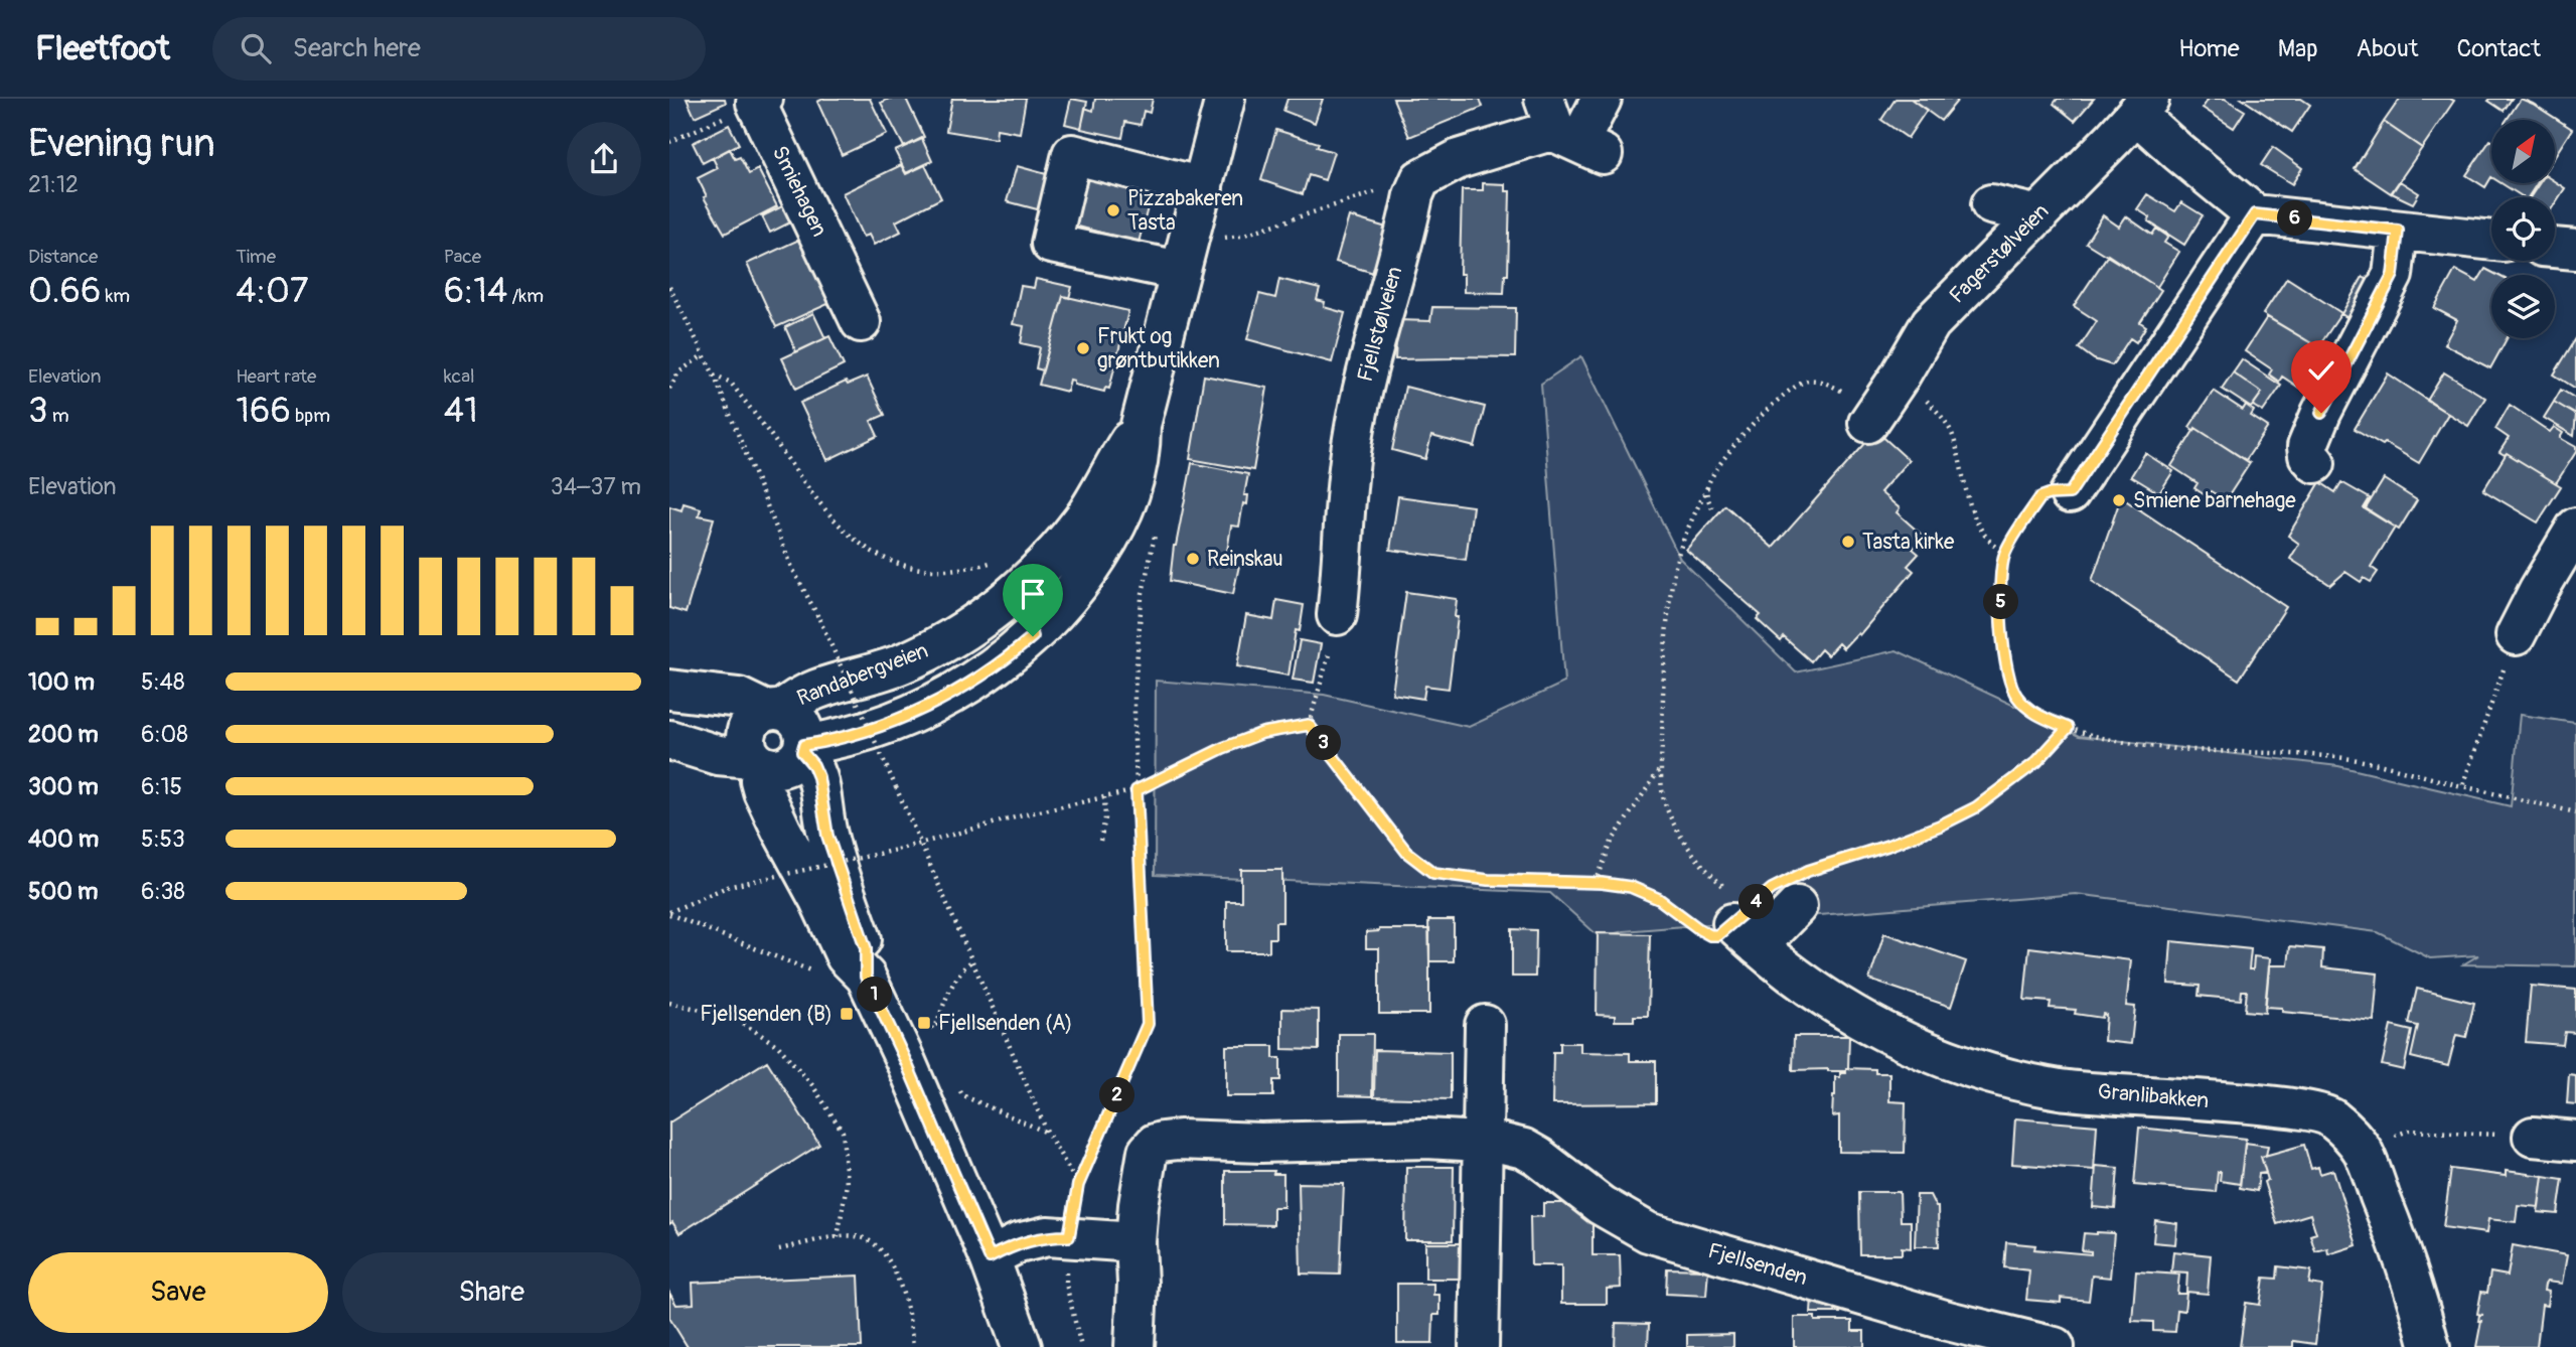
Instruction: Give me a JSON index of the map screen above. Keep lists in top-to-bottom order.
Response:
{
  "streets": {
    "street": [
      "Smiehagen",
      "Fagerstølveien",
      "Fjellstølveien",
      "Randabergveien",
      "Granlibakken",
      "Fjellsenden"
    ]
  },
  "places": {
    "other": [
      "Pizzabakeren Tasta",
      "Frukt og grøntbutikken",
      "Smiene barnehage",
      "Tasta kirke",
      "Reinskau"
    ],
    "transit": ["Fjellsenden (B)", "Fjellsenden (A)"]
  },
  "north": "top right",
  "page": {
    "header": "Fleetfoot",
    "search": "Search here",
    "nav": [
      "Home",
      "Map",
      "About",
      "Contact"
    ],
    "heading": ["Evening run", "21:12"],
    "pins": [
      "6",
      "5",
      "3",
      "4",
      "1",
      "2"
    ],
    "stats": [
      ["Distance", "0.66 km"],
      ["Time", "4:07"],
      ["Pace", "6:14 /km"],
      ["Elevation", "3 m"],
      ["Heart rate", "166 bpm"],
      ["kcal", "41"]
    ],
    "chart": ["Elevation", "34–37 m"],
    "list": [
      {
        "name": "100 m",
        "note": "5:48"
      },
      {
        "name": "200 m",
        "note": "6:08"
      },
      {
        "name": "300 m",
        "note": "6:15"
      },
      {
        "name": "400 m",
        "note": "5:53"
      },
      {
        "name": "500 m",
        "note": "6:38"
      }
    ],
    "buttons": ["Save", "Share"]
  }
}
